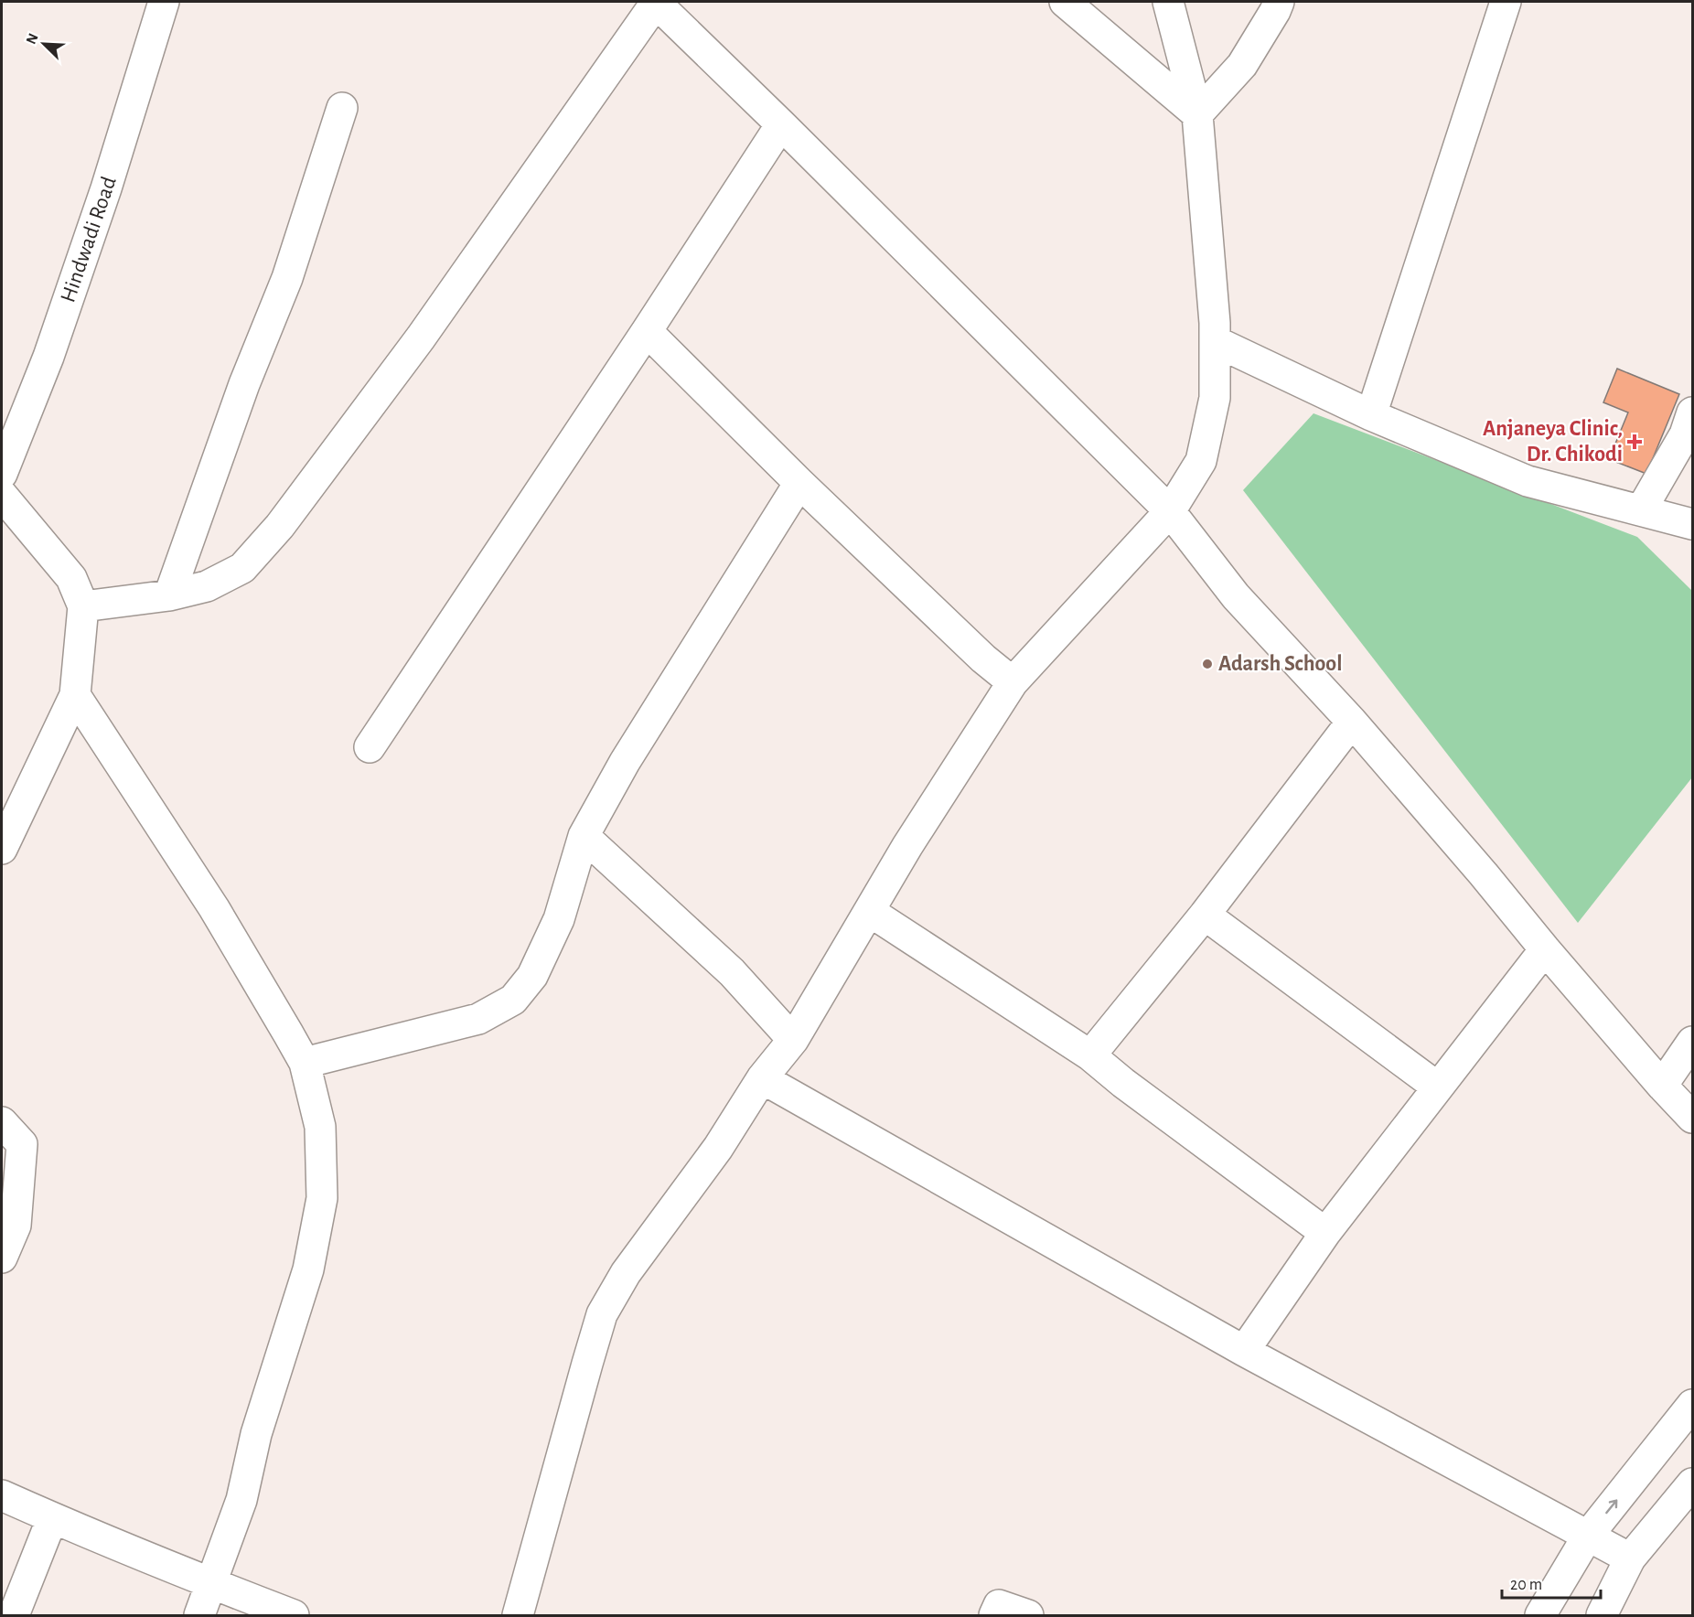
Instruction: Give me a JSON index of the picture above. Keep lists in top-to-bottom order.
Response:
{
  "streets": {
    "street": ["Hindwadi Road"]
  },
  "places": {
    "health": ["Anjaneya Clinic, Dr. Chikodi"],
    "other": ["Adarsh School"]
  },
  "scale_bar": "20 m",
  "north": "top left"
}
